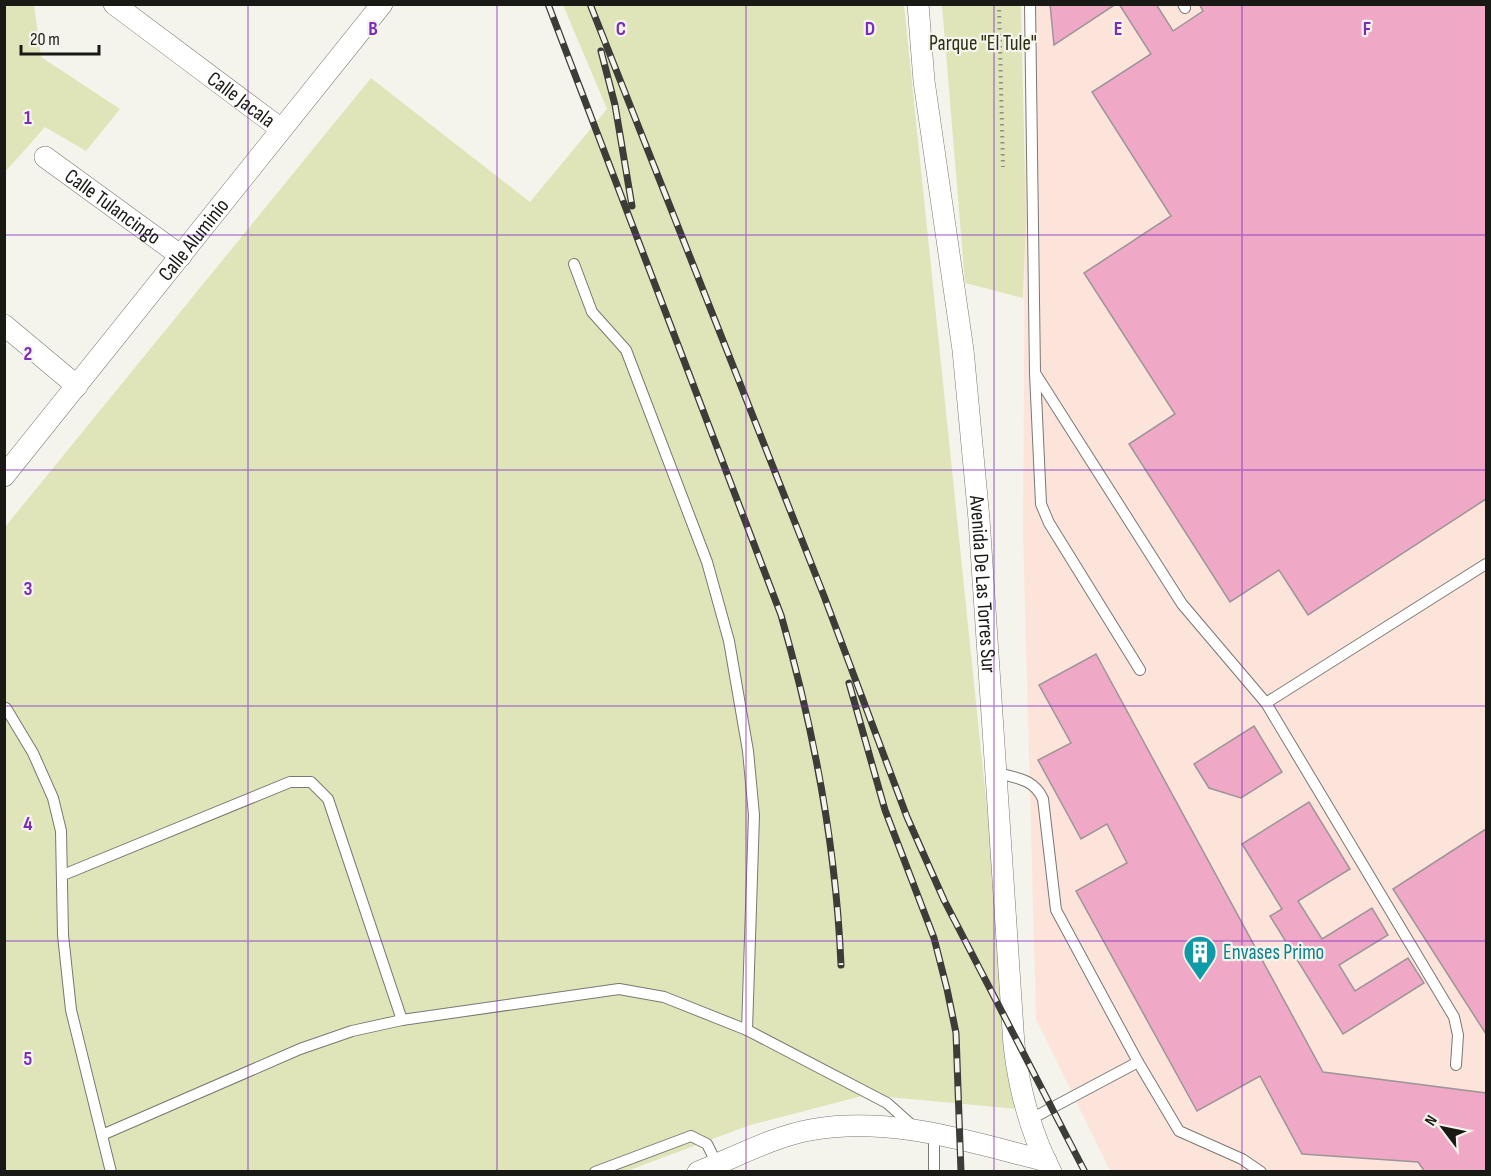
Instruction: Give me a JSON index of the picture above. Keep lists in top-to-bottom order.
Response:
{
  "streets": {
    "street": [
      "Calle Jacala",
      "Calle Tulancingo",
      "Calle Aluminio",
      "Avenida De Las Torres Sur"
    ]
  },
  "crossings": [
    ["Calle Jacala", "Calle Aluminio"],
    ["Calle Tulancingo", "Calle Aluminio"]
  ],
  "parks": ["Parque \"El Tule\""],
  "places": {
    "building": ["Envases Primo"]
  },
  "scale_bar": "20 m",
  "north": "top left",
  "grid": {
    "columns": [
      "B",
      "C",
      "D",
      "E",
      "F"
    ],
    "rows": [
      "1",
      "2",
      "3",
      "4",
      "5"
    ]
  }
}
